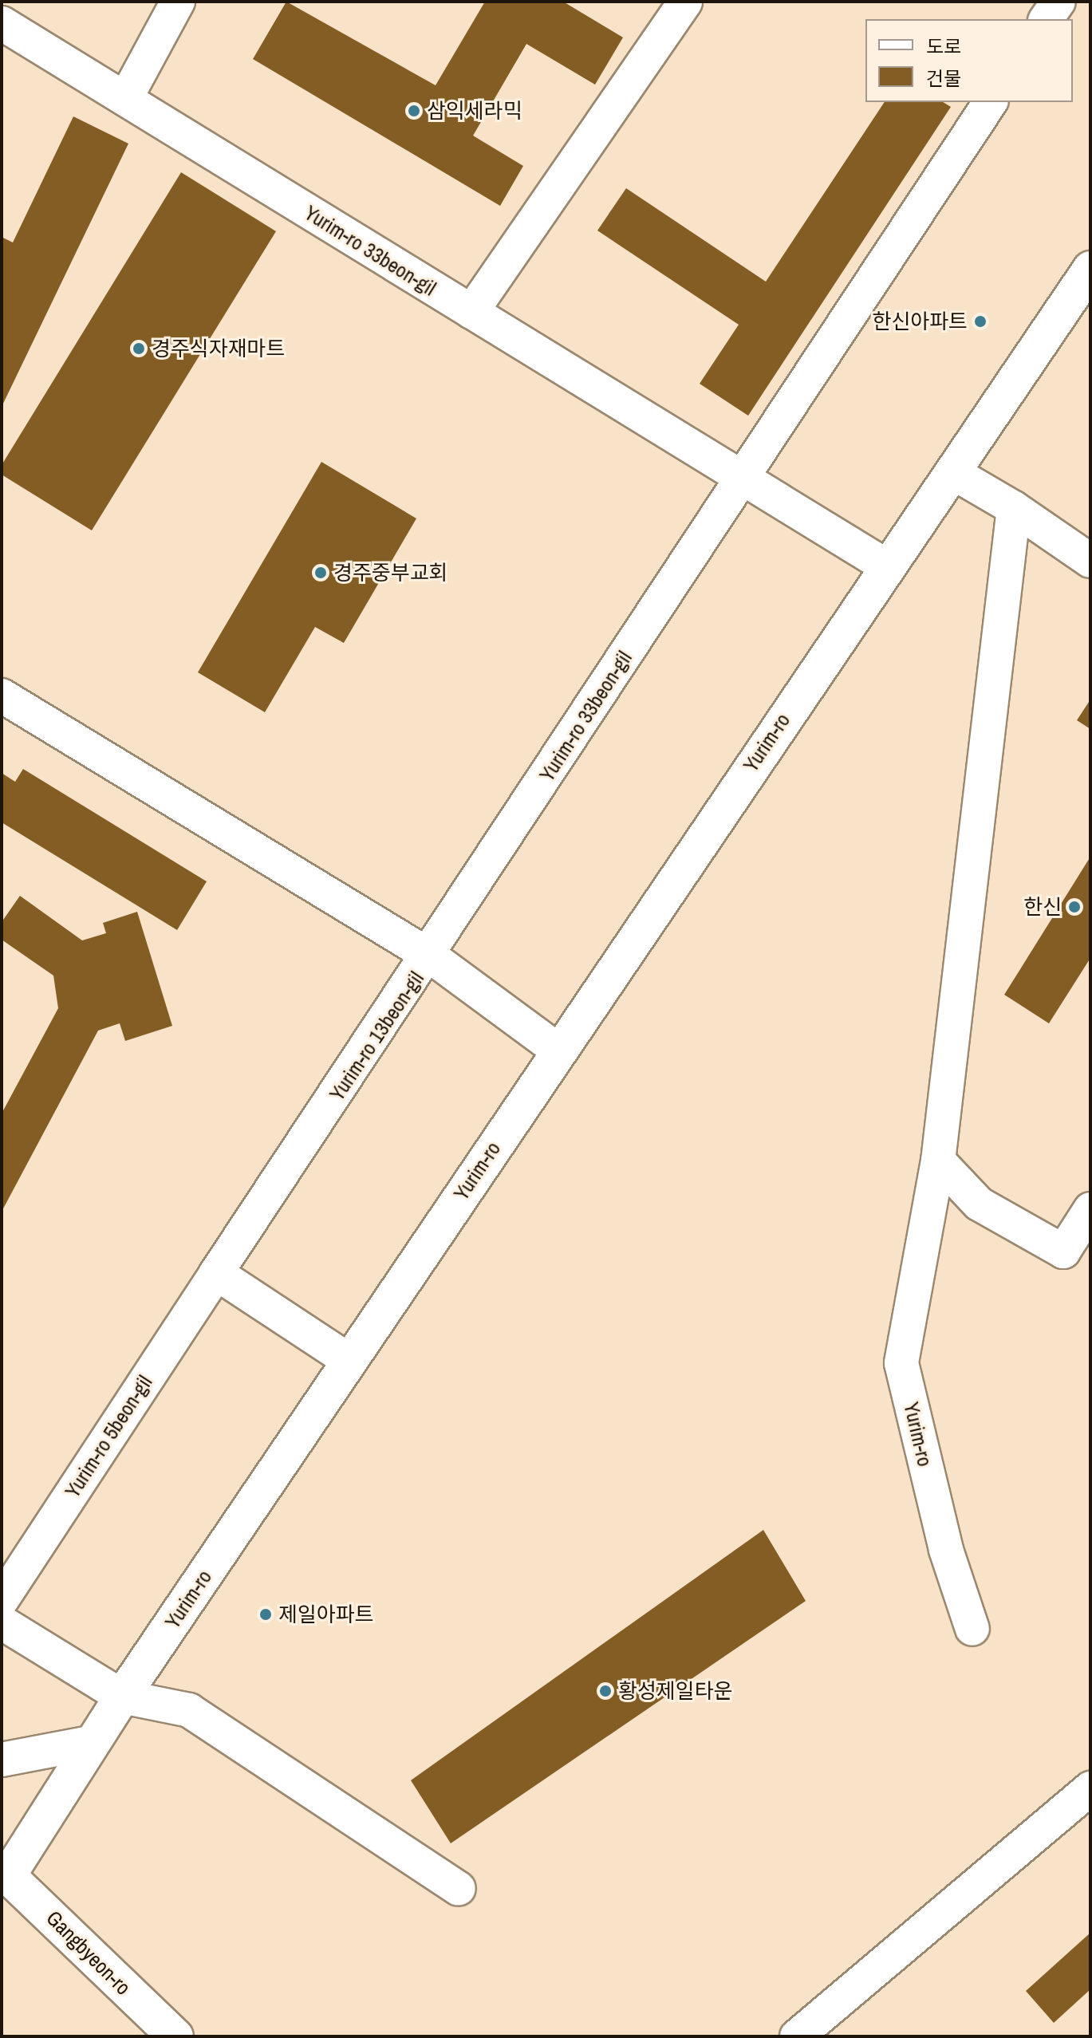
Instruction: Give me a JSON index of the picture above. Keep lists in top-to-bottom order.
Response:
{
  "streets": {
    "street": [
      "Yurim-ro 33beon-gil",
      "Yurim-ro",
      "Yurim-ro 13beon-gil",
      "Yurim-ro 5beon-gil",
      "Gangbyeon-ro"
    ]
  },
  "crossings": [
    ["Yurim-ro 33beon-gil", "Yurim-ro"],
    ["Yurim-ro 33beon-gil", "Yurim-ro 13beon-gil"],
    ["Yurim-ro", "Gangbyeon-ro"],
    ["Yurim-ro 13beon-gil", "Yurim-ro 5beon-gil"]
  ],
  "places": [
    "삼익세라믹",
    "한신아파트",
    "경주식자재마트",
    "경주중부교회",
    "한신",
    "제일아파트",
    "황성제일타운"
  ],
  "legend": ["도로", "건물"]
}
